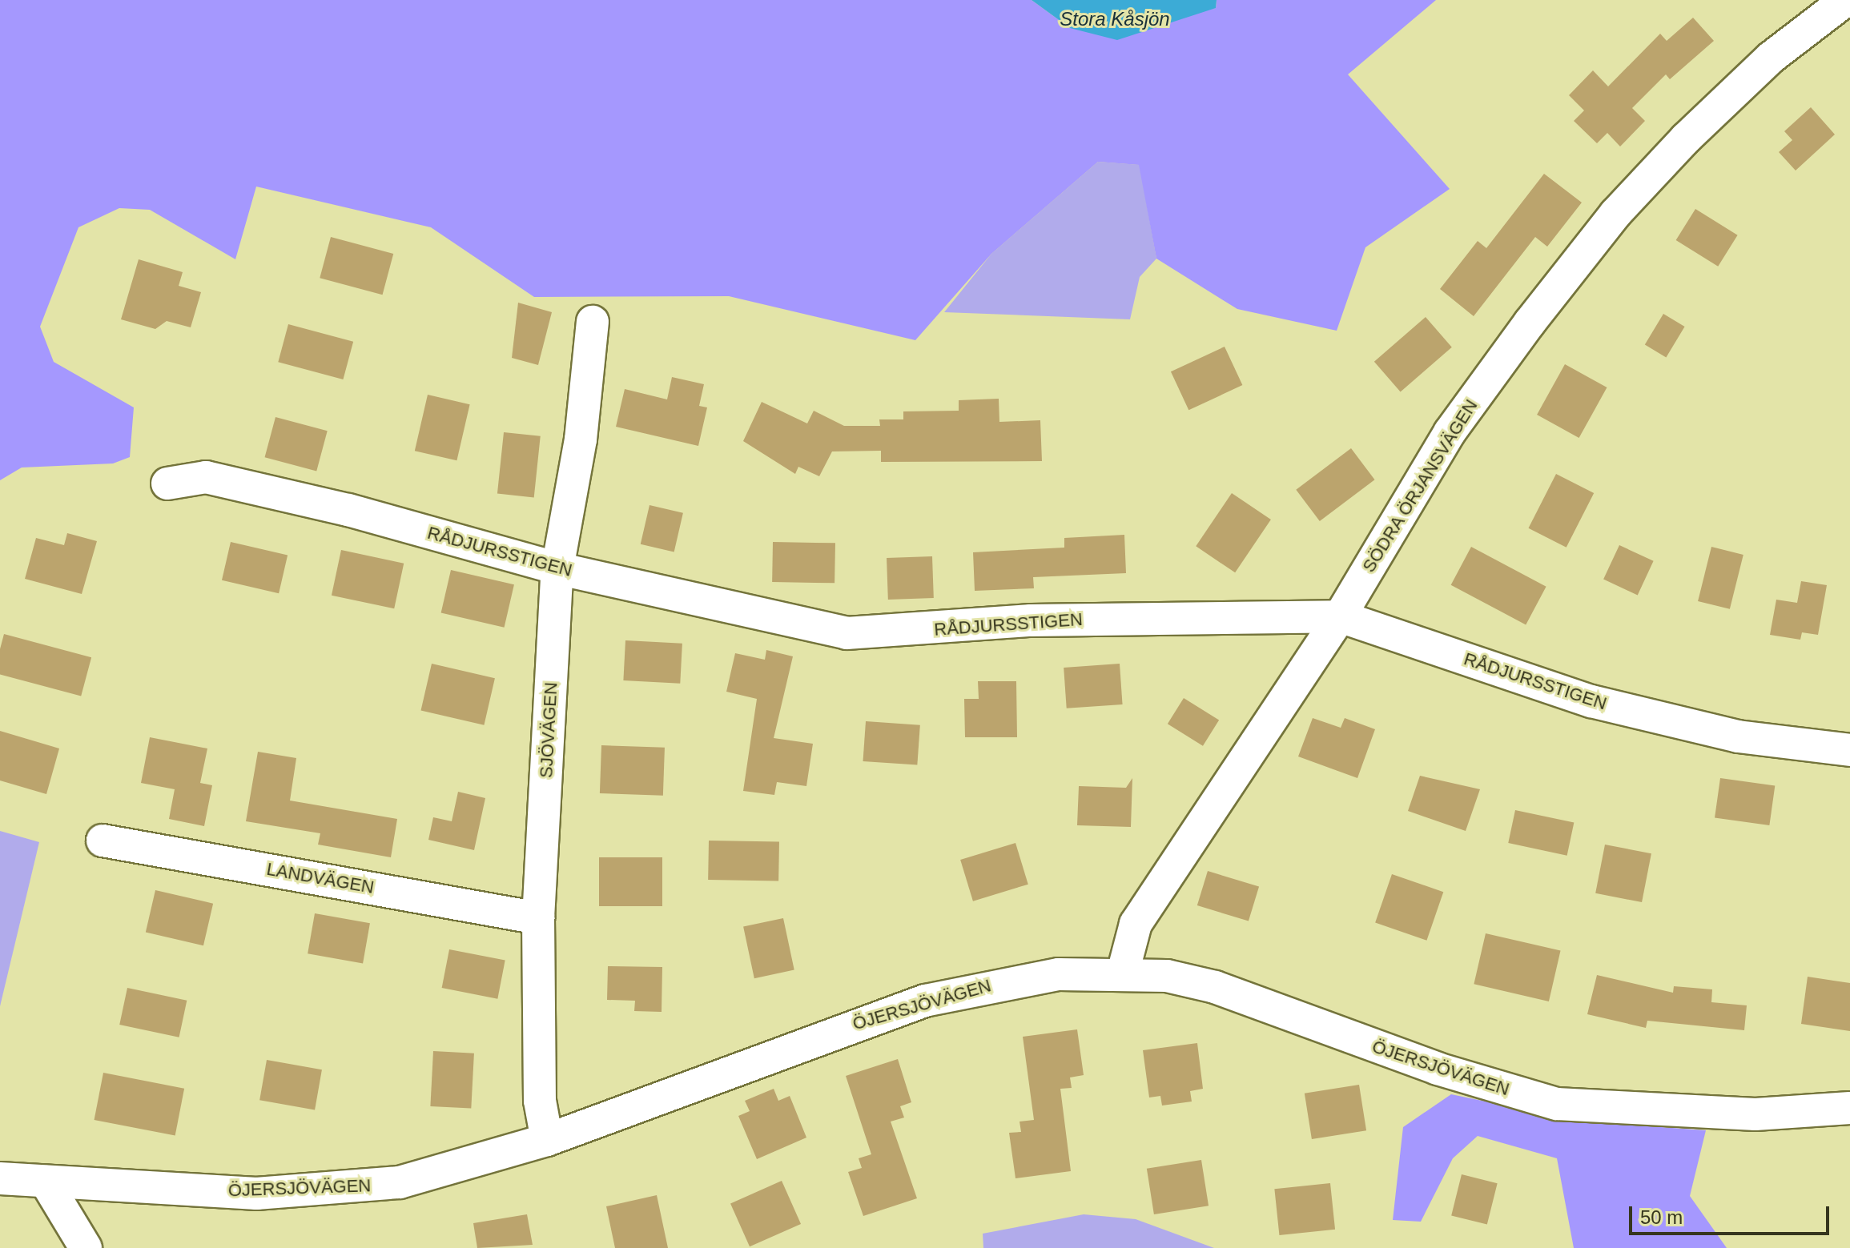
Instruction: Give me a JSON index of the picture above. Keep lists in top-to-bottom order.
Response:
{
  "streets": {
    "street": [
      "SÖDRA ÖRJANSVÄGEN",
      "RÅDJURSSTIGEN",
      "SJÖVÄGEN",
      "LANDVÄGEN",
      "ÖJERSJÖVÄGEN"
    ]
  },
  "crossings": [
    ["SÖDRA ÖRJANSVÄGEN", "RÅDJURSSTIGEN"],
    ["SÖDRA ÖRJANSVÄGEN", "ÖJERSJÖVÄGEN"],
    ["RÅDJURSSTIGEN", "SJÖVÄGEN"],
    ["SJÖVÄGEN", "LANDVÄGEN"],
    ["SJÖVÄGEN", "ÖJERSJÖVÄGEN"]
  ],
  "water": ["Stora Kåsjön"],
  "scale_bar": "50 m"
}
